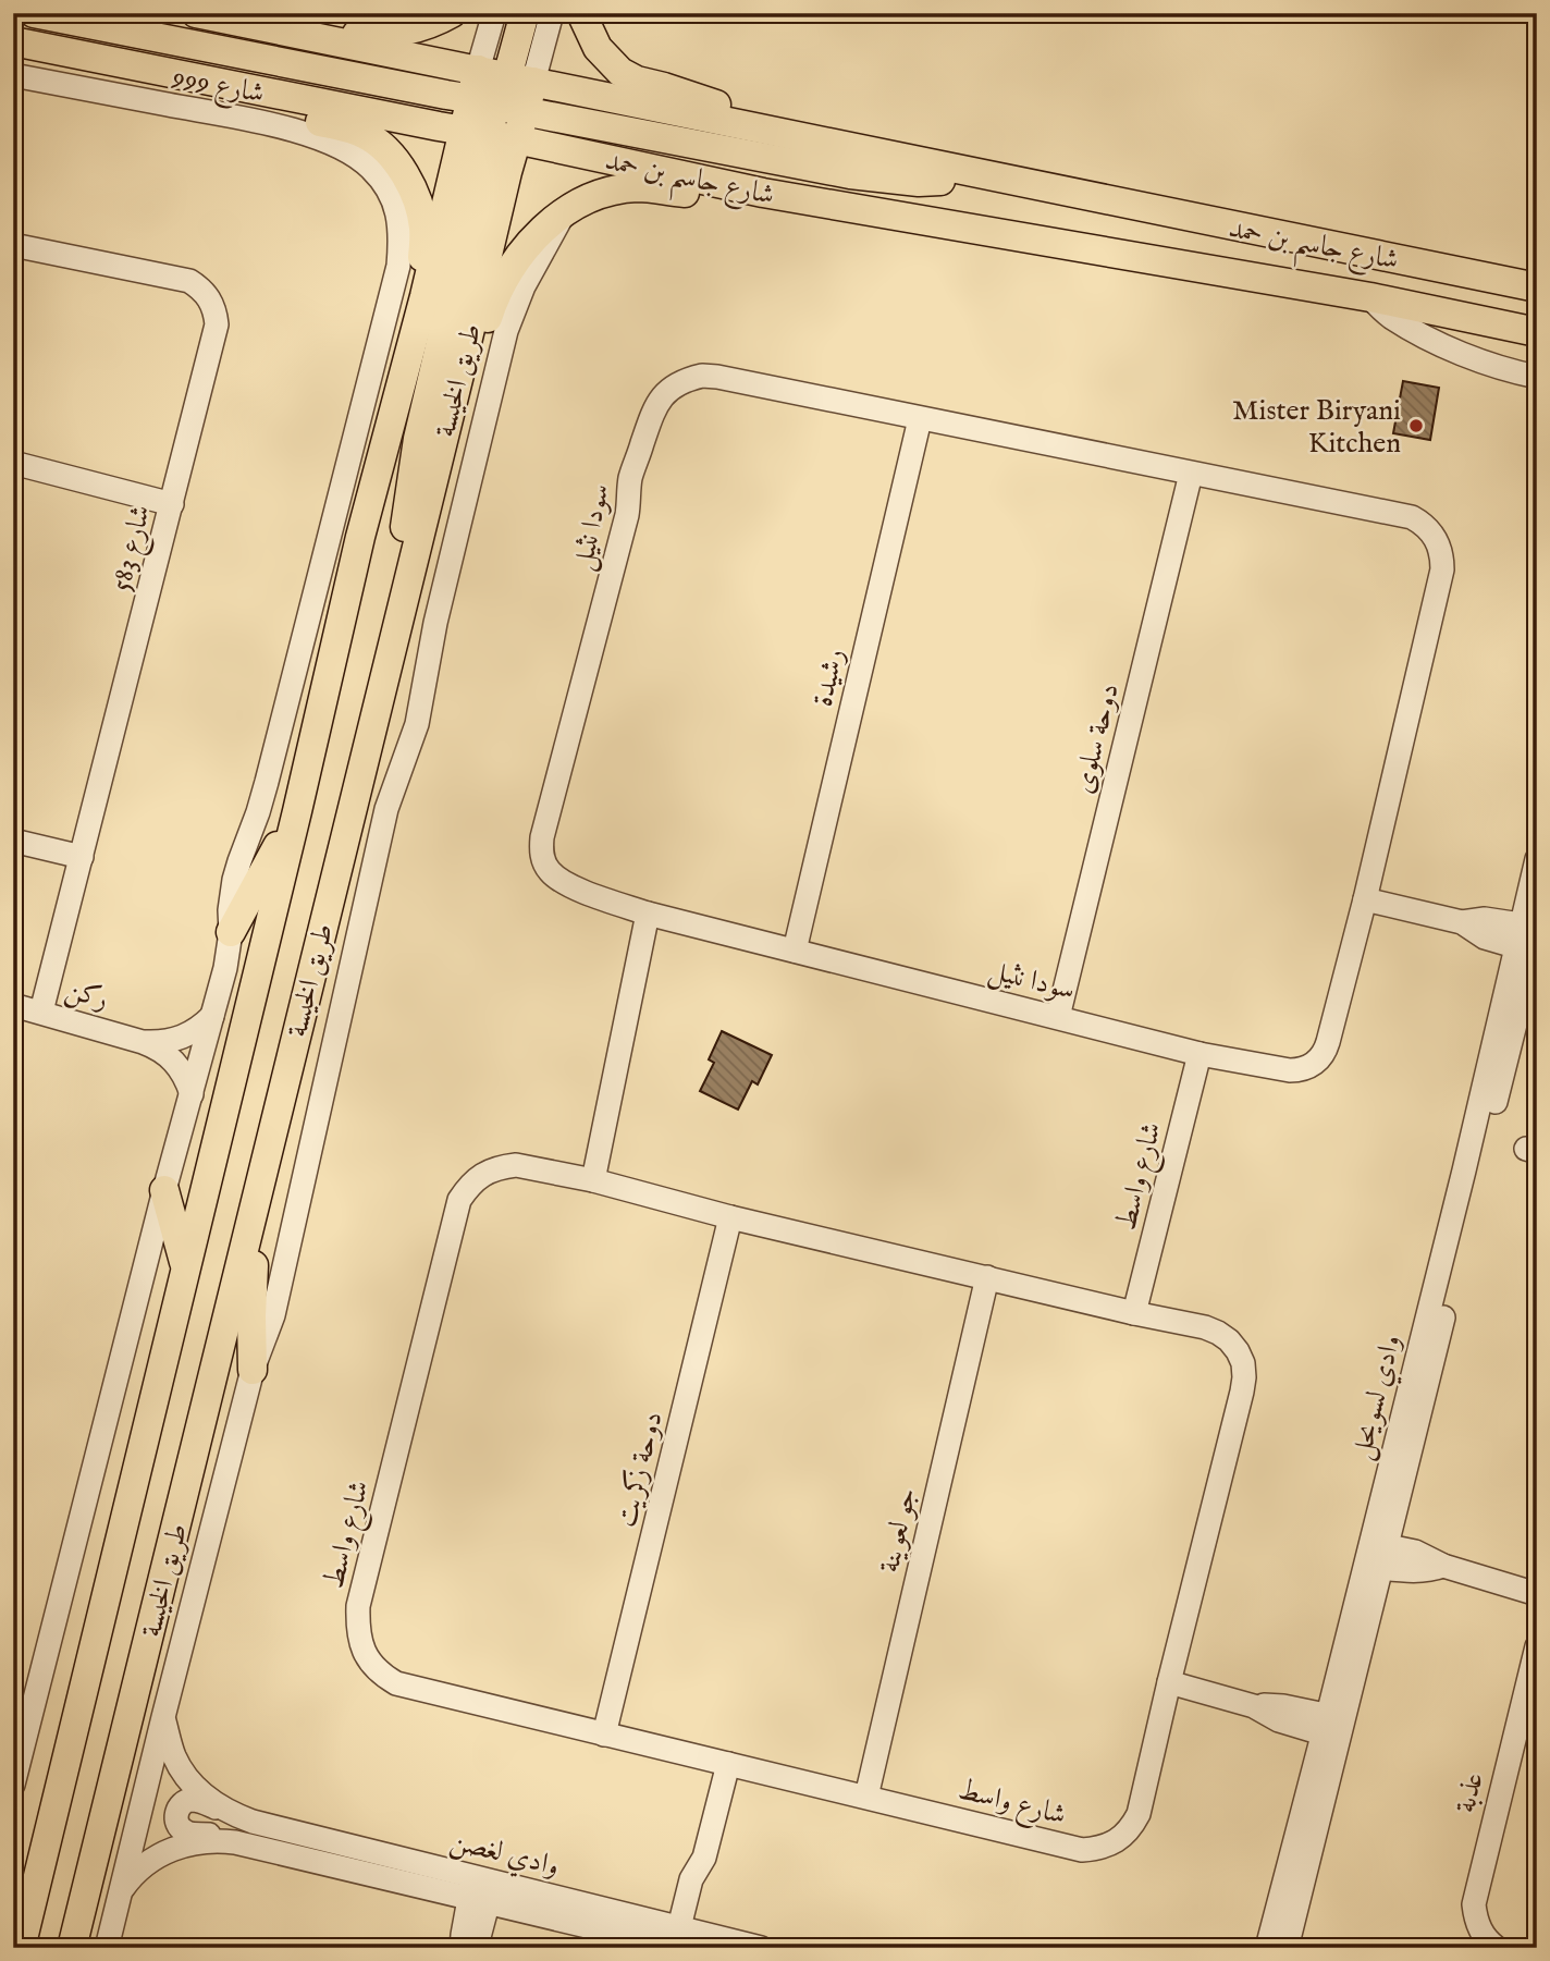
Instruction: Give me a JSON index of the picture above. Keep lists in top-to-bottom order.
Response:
{
  "streets": {
    "main road": ["شارع جاسم بن حمد", "طريق الخيسة"],
    "street": [
      "شارع 999",
      "سودا نثيل",
      "شارع 583",
      "رشيدة",
      "دوحة سلوى",
      "ركن",
      "شارع واسط",
      "وادي لسويحل",
      "دوحة زكريت",
      "جو لعوينة",
      "عذبة",
      "وادي لغصن"
    ]
  },
  "crossings": [
    ["شارع جاسم بن حمد", "طريق الخيسة"],
    ["طريق الخيسة", "وادي لغصن"],
    ["سودا نثيل", "رشيدة"],
    ["سودا نثيل", "دوحة سلوى"],
    ["سودا نثيل", "شارع واسط"],
    ["شارع 583", "ركن"],
    ["شارع واسط", "دوحة زكريت"],
    ["شارع واسط", "جو لعوينة"]
  ],
  "places": ["Mister Biryani Kitchen"]
}
